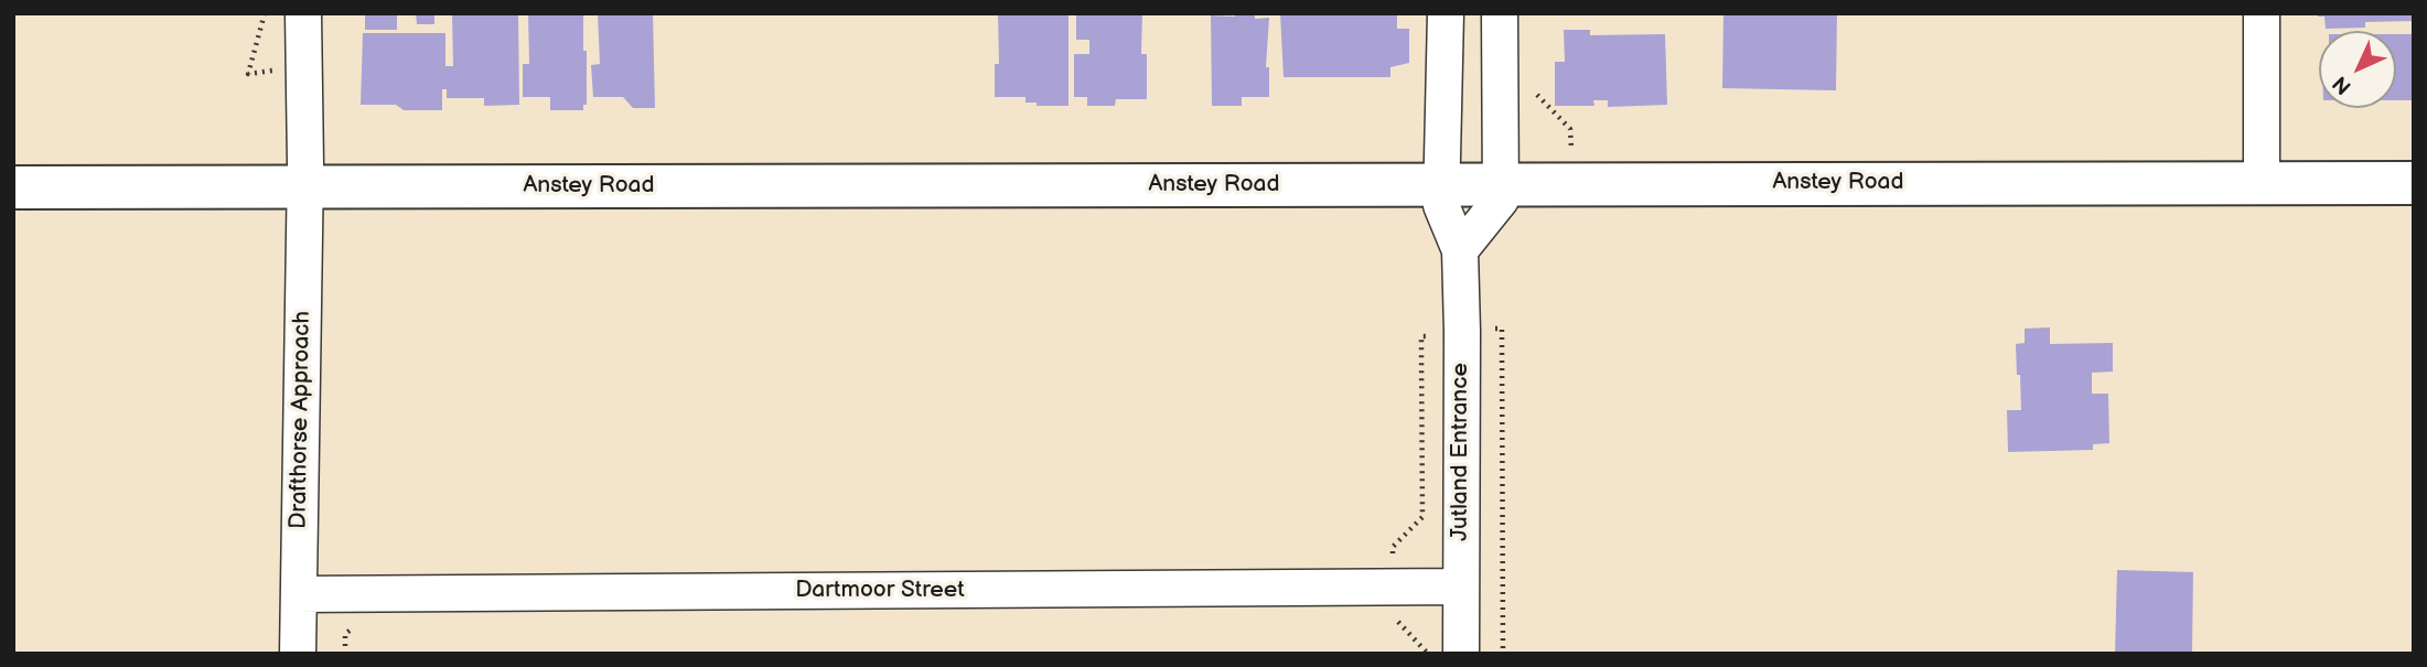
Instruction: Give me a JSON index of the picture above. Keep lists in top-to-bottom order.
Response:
{
  "streets": {
    "street": [
      "Anstey Road",
      "Drafthorse Approach",
      "Jutland Entrance",
      "Dartmoor Street"
    ]
  },
  "crossings": [
    ["Anstey Road", "Drafthorse Approach"],
    ["Anstey Road", "Jutland Entrance"],
    ["Drafthorse Approach", "Dartmoor Street"],
    ["Jutland Entrance", "Dartmoor Street"]
  ],
  "north": "bottom left"
}
